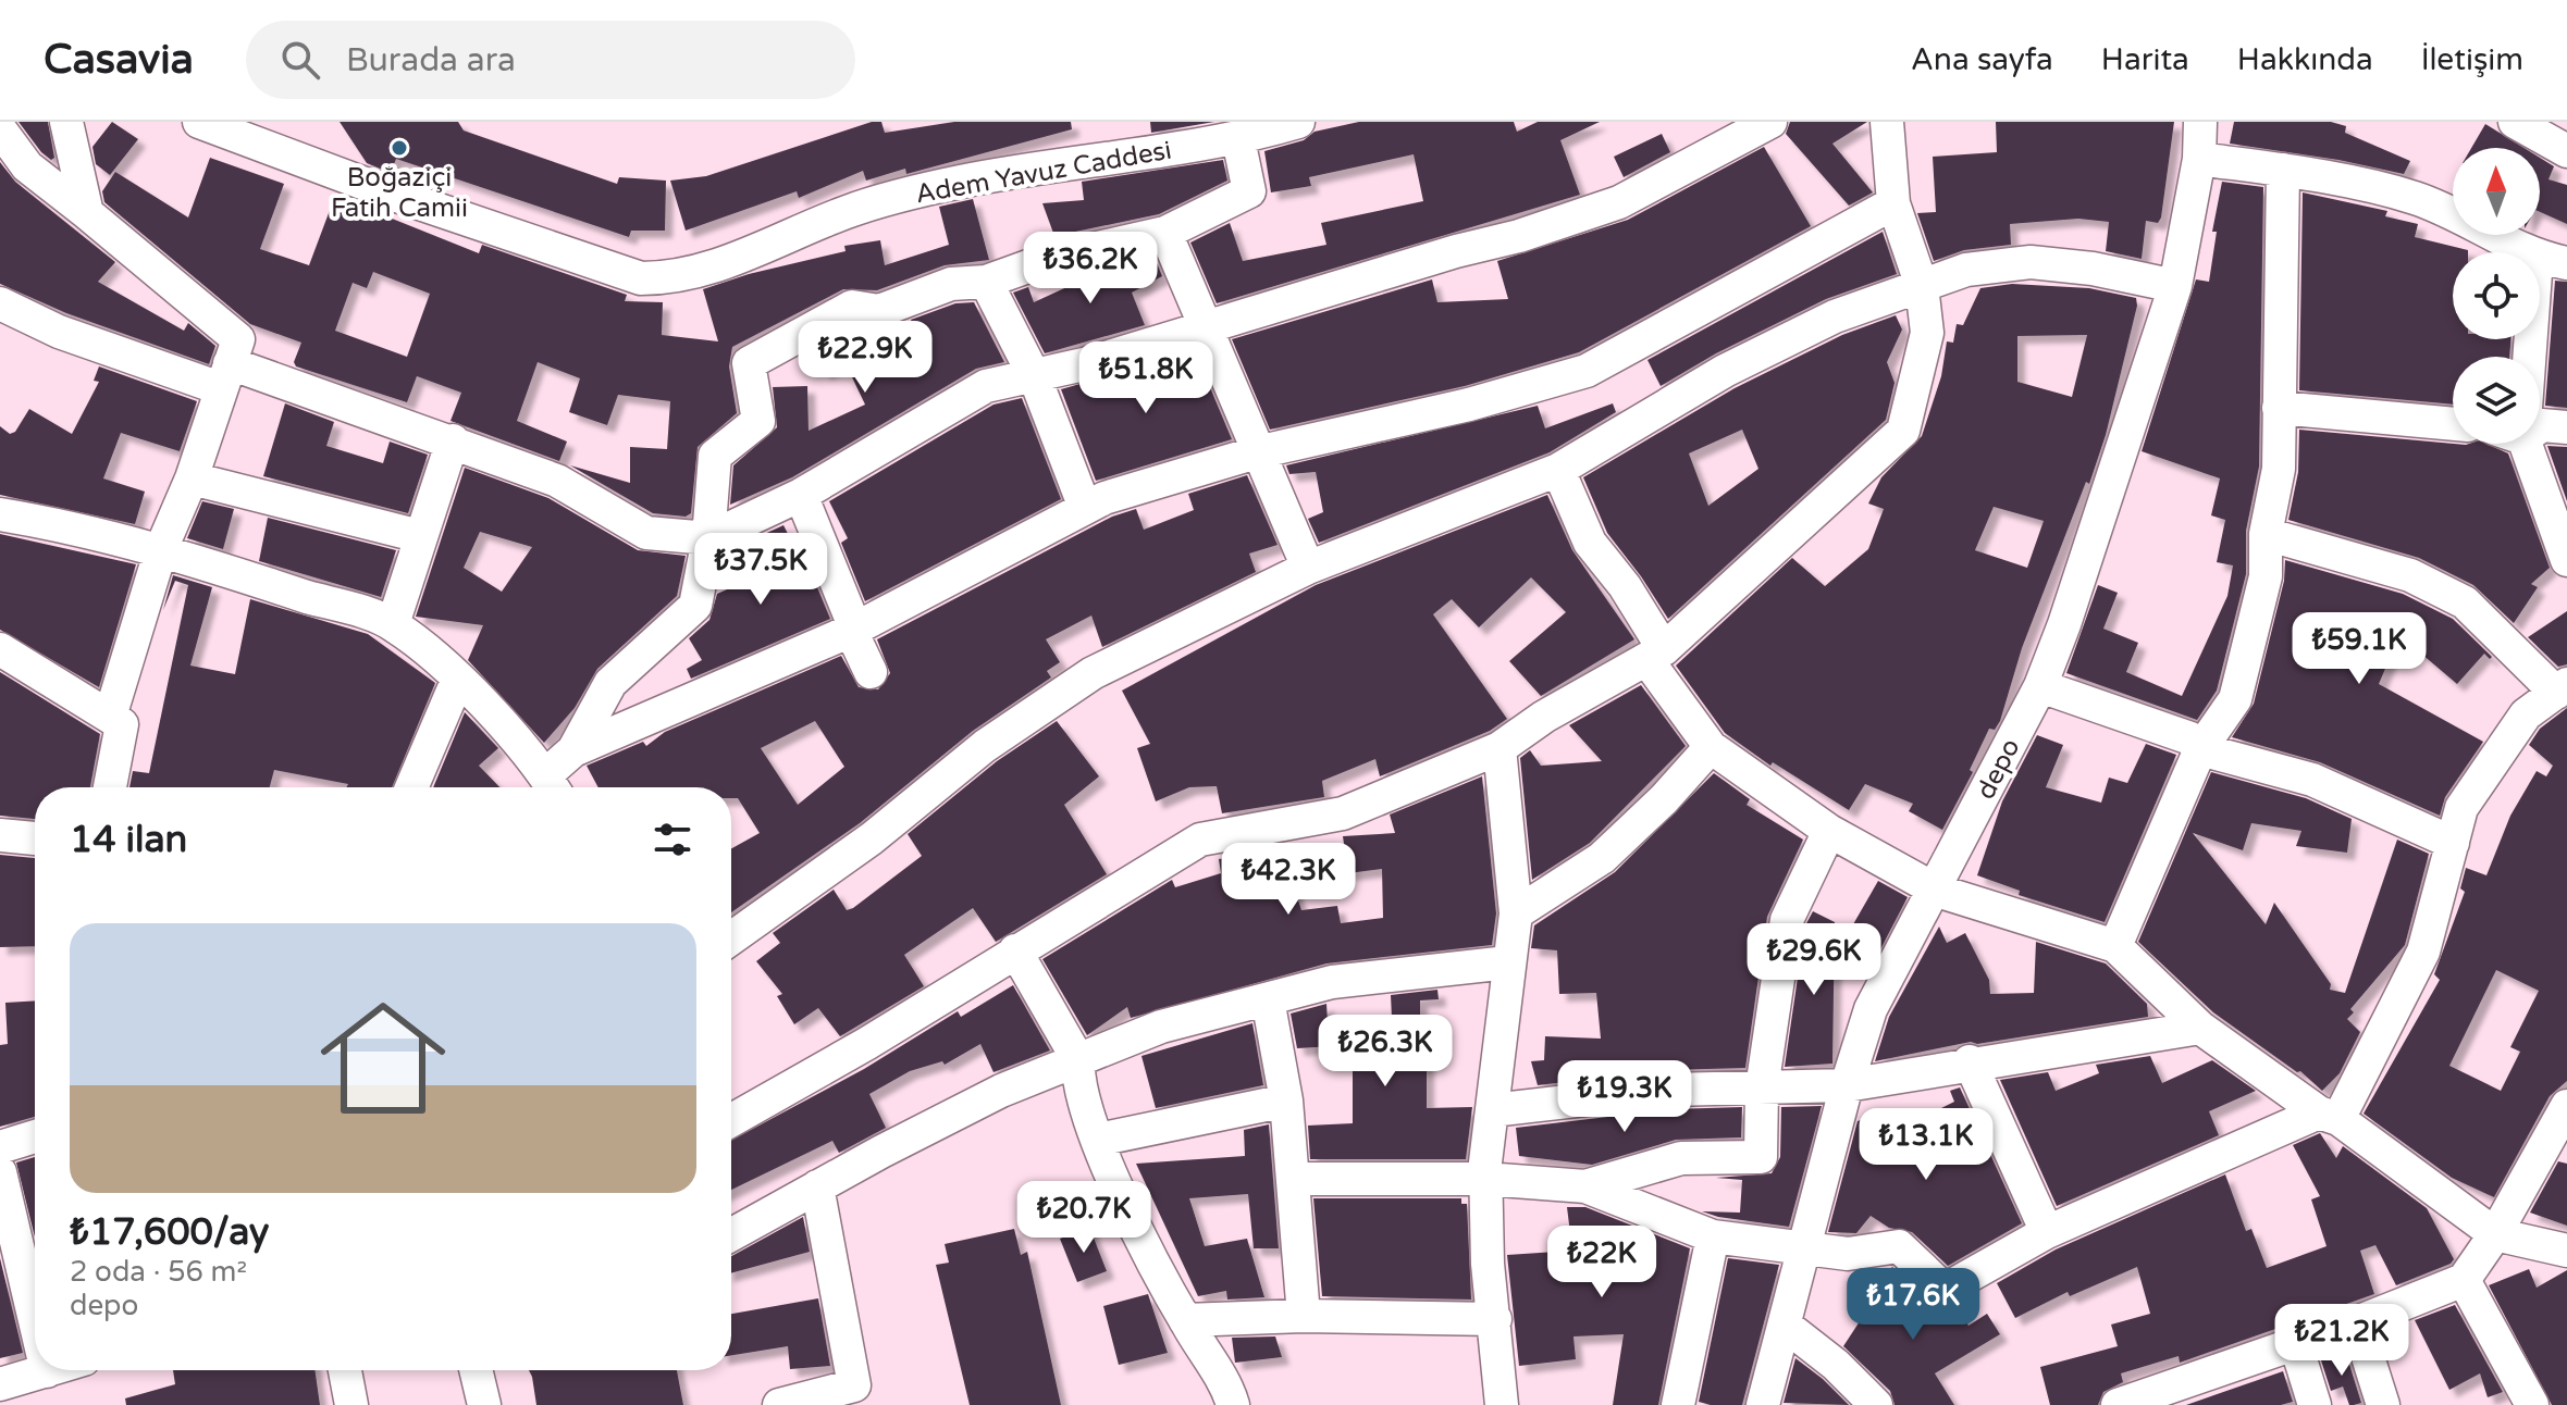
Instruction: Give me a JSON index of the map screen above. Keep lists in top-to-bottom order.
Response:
{
  "streets": {
    "street": ["Adem Yavuz Caddesi", "depo"]
  },
  "places": ["Boğaziçi Fatih Camii"],
  "north": "top",
  "page": {
    "header": "Casavia",
    "search": "Burada ara",
    "nav": [
      "Ana sayfa",
      "Harita",
      "Hakkında",
      "İletişim"
    ],
    "price": [
      "₺36.2K",
      "₺22.9K",
      "₺51.8K",
      "₺37.5K",
      "₺59.1K",
      "₺42.3K",
      "₺29.6K",
      "₺26.3K",
      "₺19.3K",
      "₺13.1K",
      "₺20.7K",
      "₺22K",
      "₺17.6K",
      "₺21.2K"
    ],
    "heading": "14 ilan",
    "list": [
      {
        "name": "₺17,600/ay",
        "note": "2 oda · 56 m² · depo"
      }
    ]
  }
}
